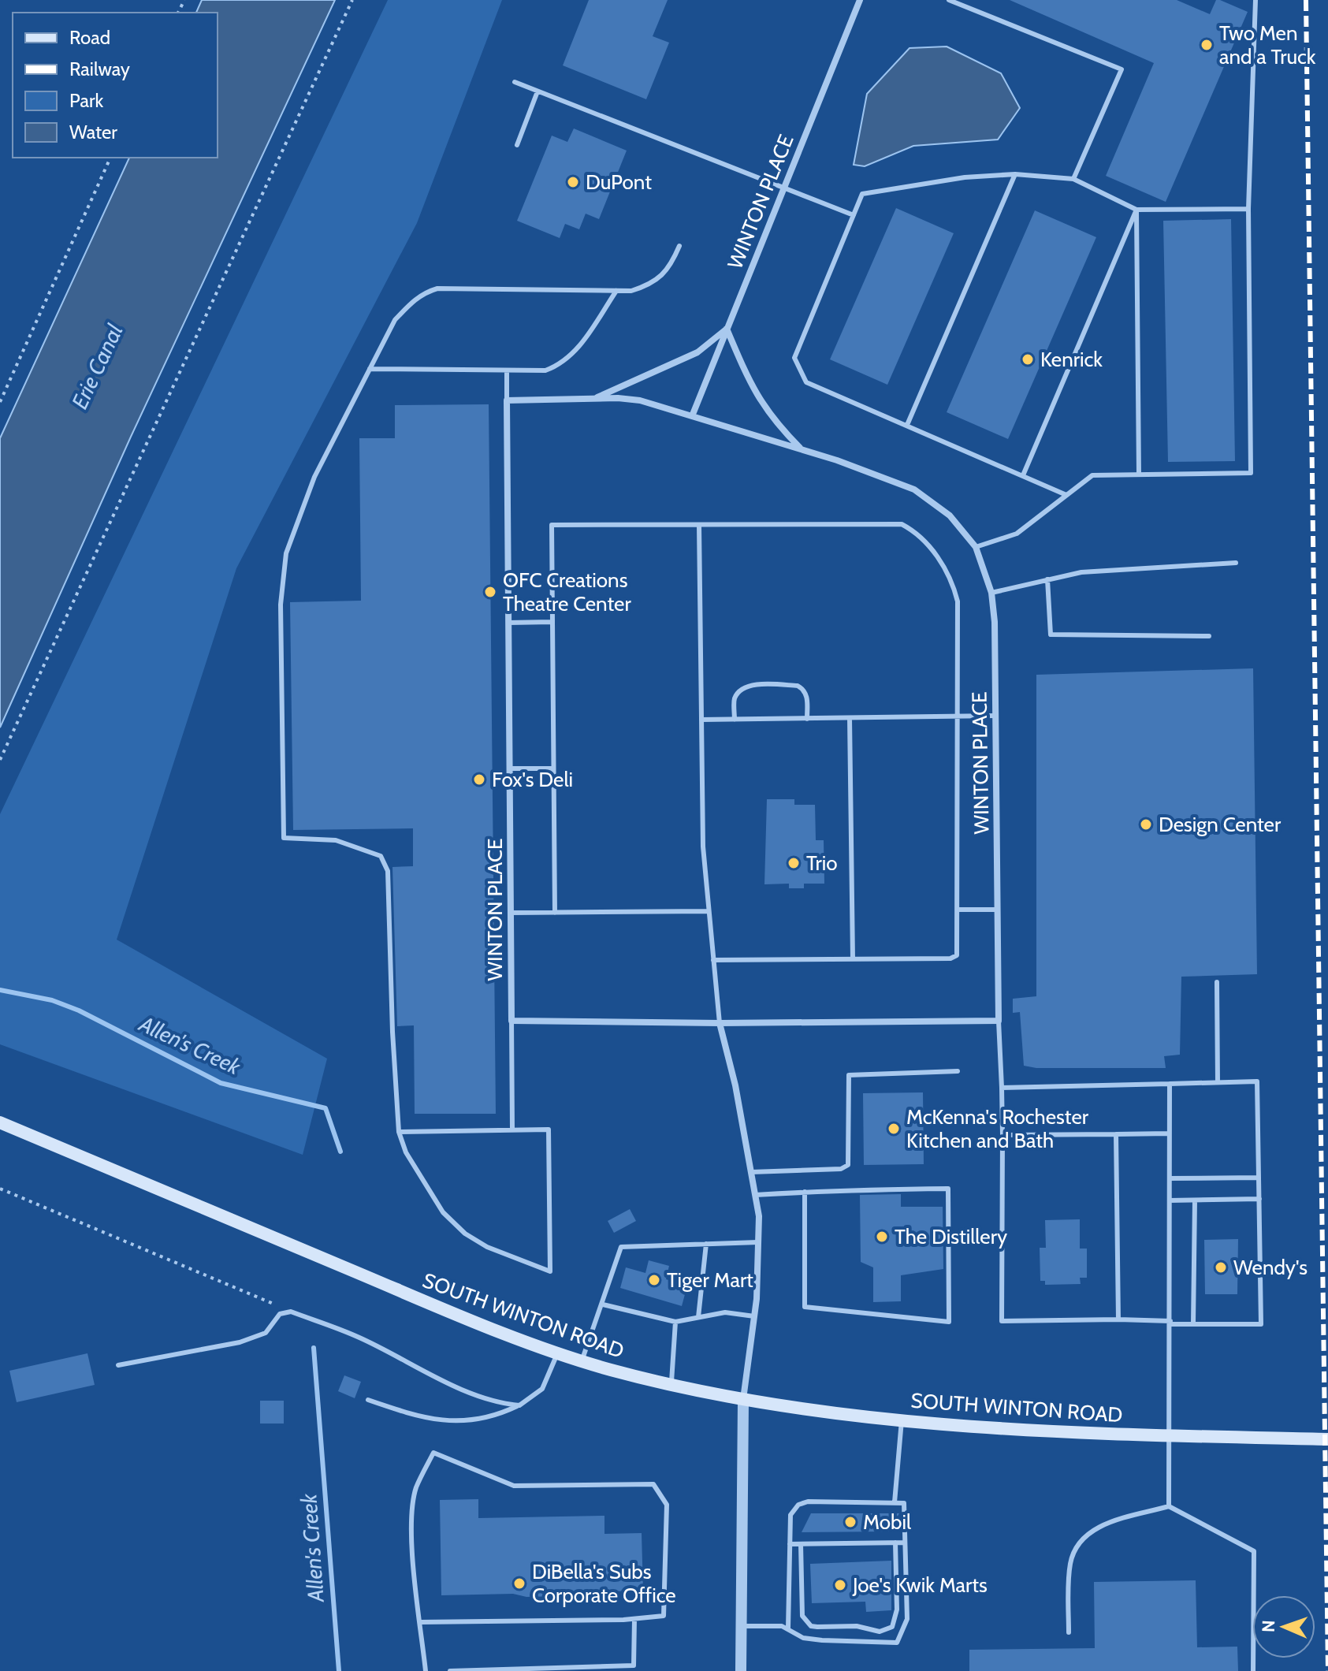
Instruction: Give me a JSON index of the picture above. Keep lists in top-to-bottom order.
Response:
{
  "streets": {
    "main road": ["SOUTH WINTON ROAD"],
    "street": ["WINTON PLACE"]
  },
  "water": ["Erie Canal", "Allen's Creek"],
  "places": [
    "Two Men and a Truck",
    "DuPont",
    "Kenrick",
    "OFC Creations Theatre Center",
    "Fox's Deli",
    "Design Center",
    "Trio",
    "McKenna's Rochester Kitchen and Bath",
    "The Distillery",
    "Wendy's",
    "Tiger Mart",
    "Mobil",
    "DiBella's Subs Corporate Office",
    "Joe's Kwik Marts"
  ],
  "legend": [
    "Road",
    "Railway",
    "Park",
    "Water"
  ],
  "north": "left"
}
